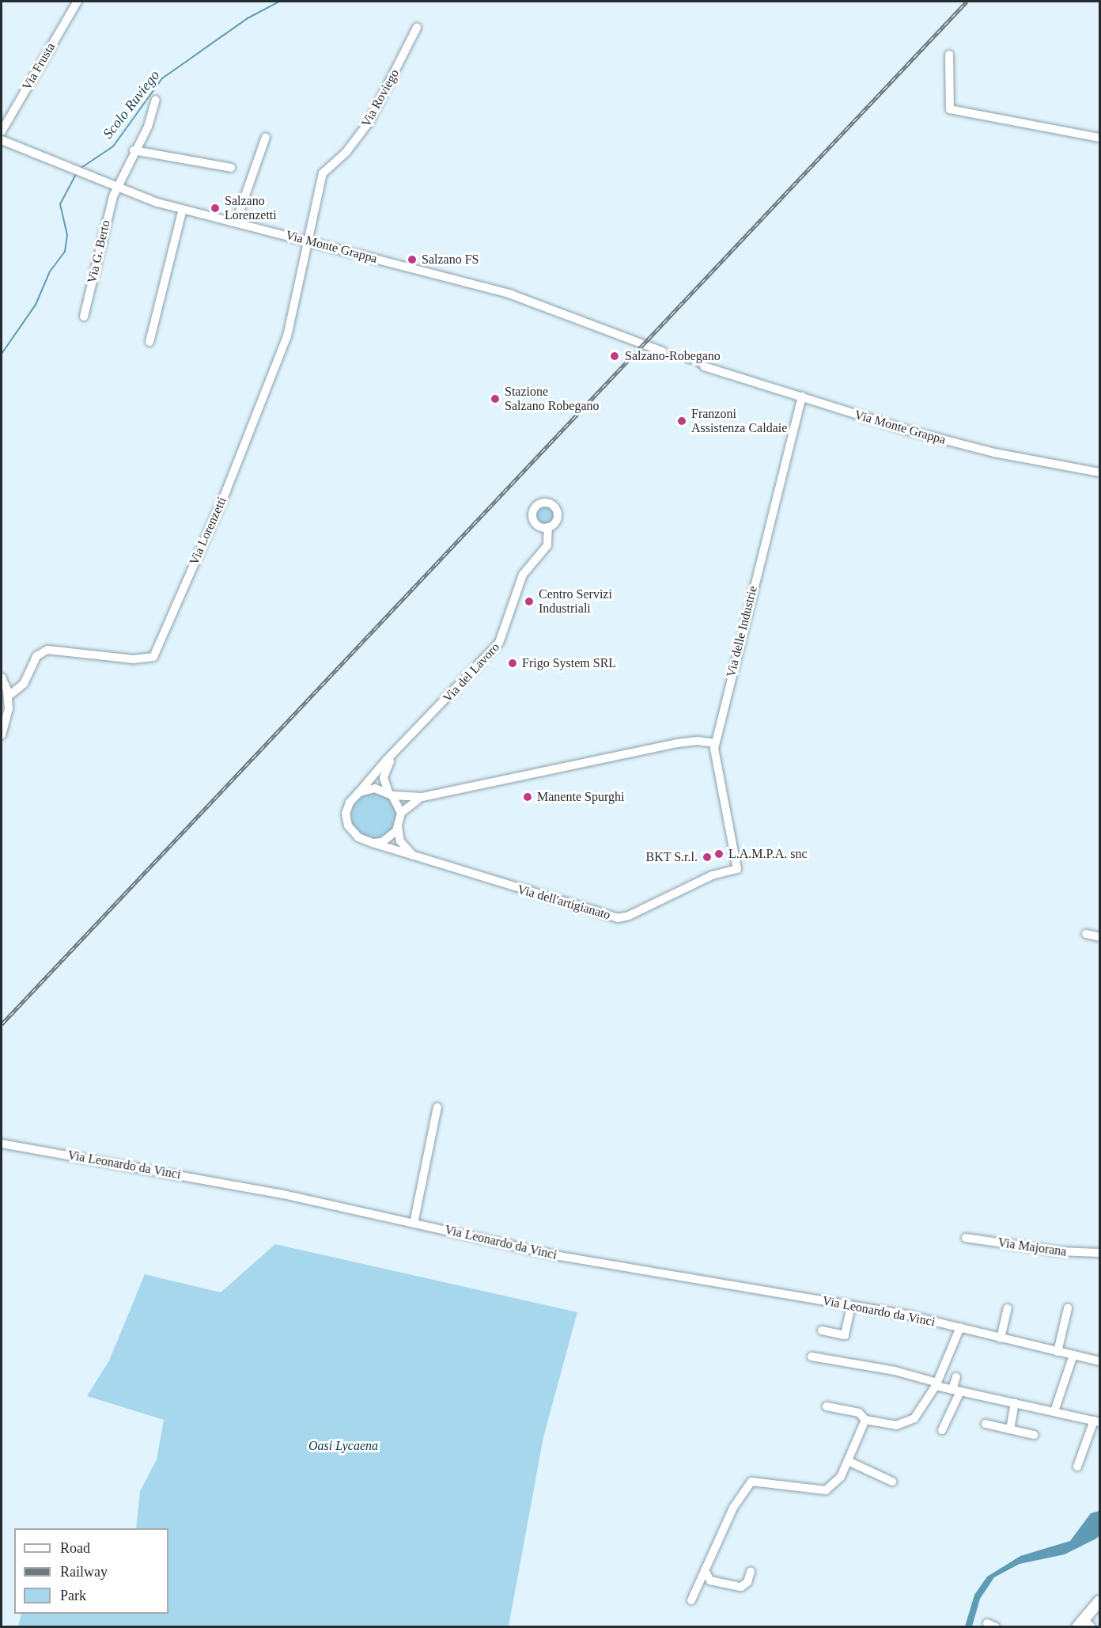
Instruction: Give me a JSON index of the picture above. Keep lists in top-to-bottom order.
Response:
{
  "streets": {
    "street": [
      "Via Frusta",
      "Via Roviego",
      "Via Monte Grappa",
      "Via G. Berto",
      "Via Lorenzetti",
      "Via delle Industrie",
      "Via del Lavoro",
      "Via dell'artigianato",
      "Via Leonardo da Vinci",
      "Via Majorana"
    ]
  },
  "crossings": [
    ["Via Roviego", "Via Monte Grappa"],
    ["Via Roviego", "Via Lorenzetti"],
    ["Via Monte Grappa", "Via G. Berto"],
    ["Via Monte Grappa", "Via Lorenzetti"],
    ["Via Monte Grappa", "Via delle Industrie"],
    ["Via delle Industrie", "Via dell'artigianato"],
    ["Via del Lavoro", "Via dell'artigianato"]
  ],
  "water": ["Scolo Ruviego"],
  "parks": ["Oasi Lycaena"],
  "places": [
    "Salzano Lorenzetti",
    "Salzano FS",
    "Salzano-Robegano",
    "Stazione Salzano Robegano",
    "Franzoni Assistenza Caldaie",
    "Centro Servizi Industriali",
    "Frigo System SRL",
    "Manente Spurghi",
    "L.A.M.P.A. snc",
    "BKT S.r.l."
  ],
  "legend": ["Road", "Railway", "Park"]
}
